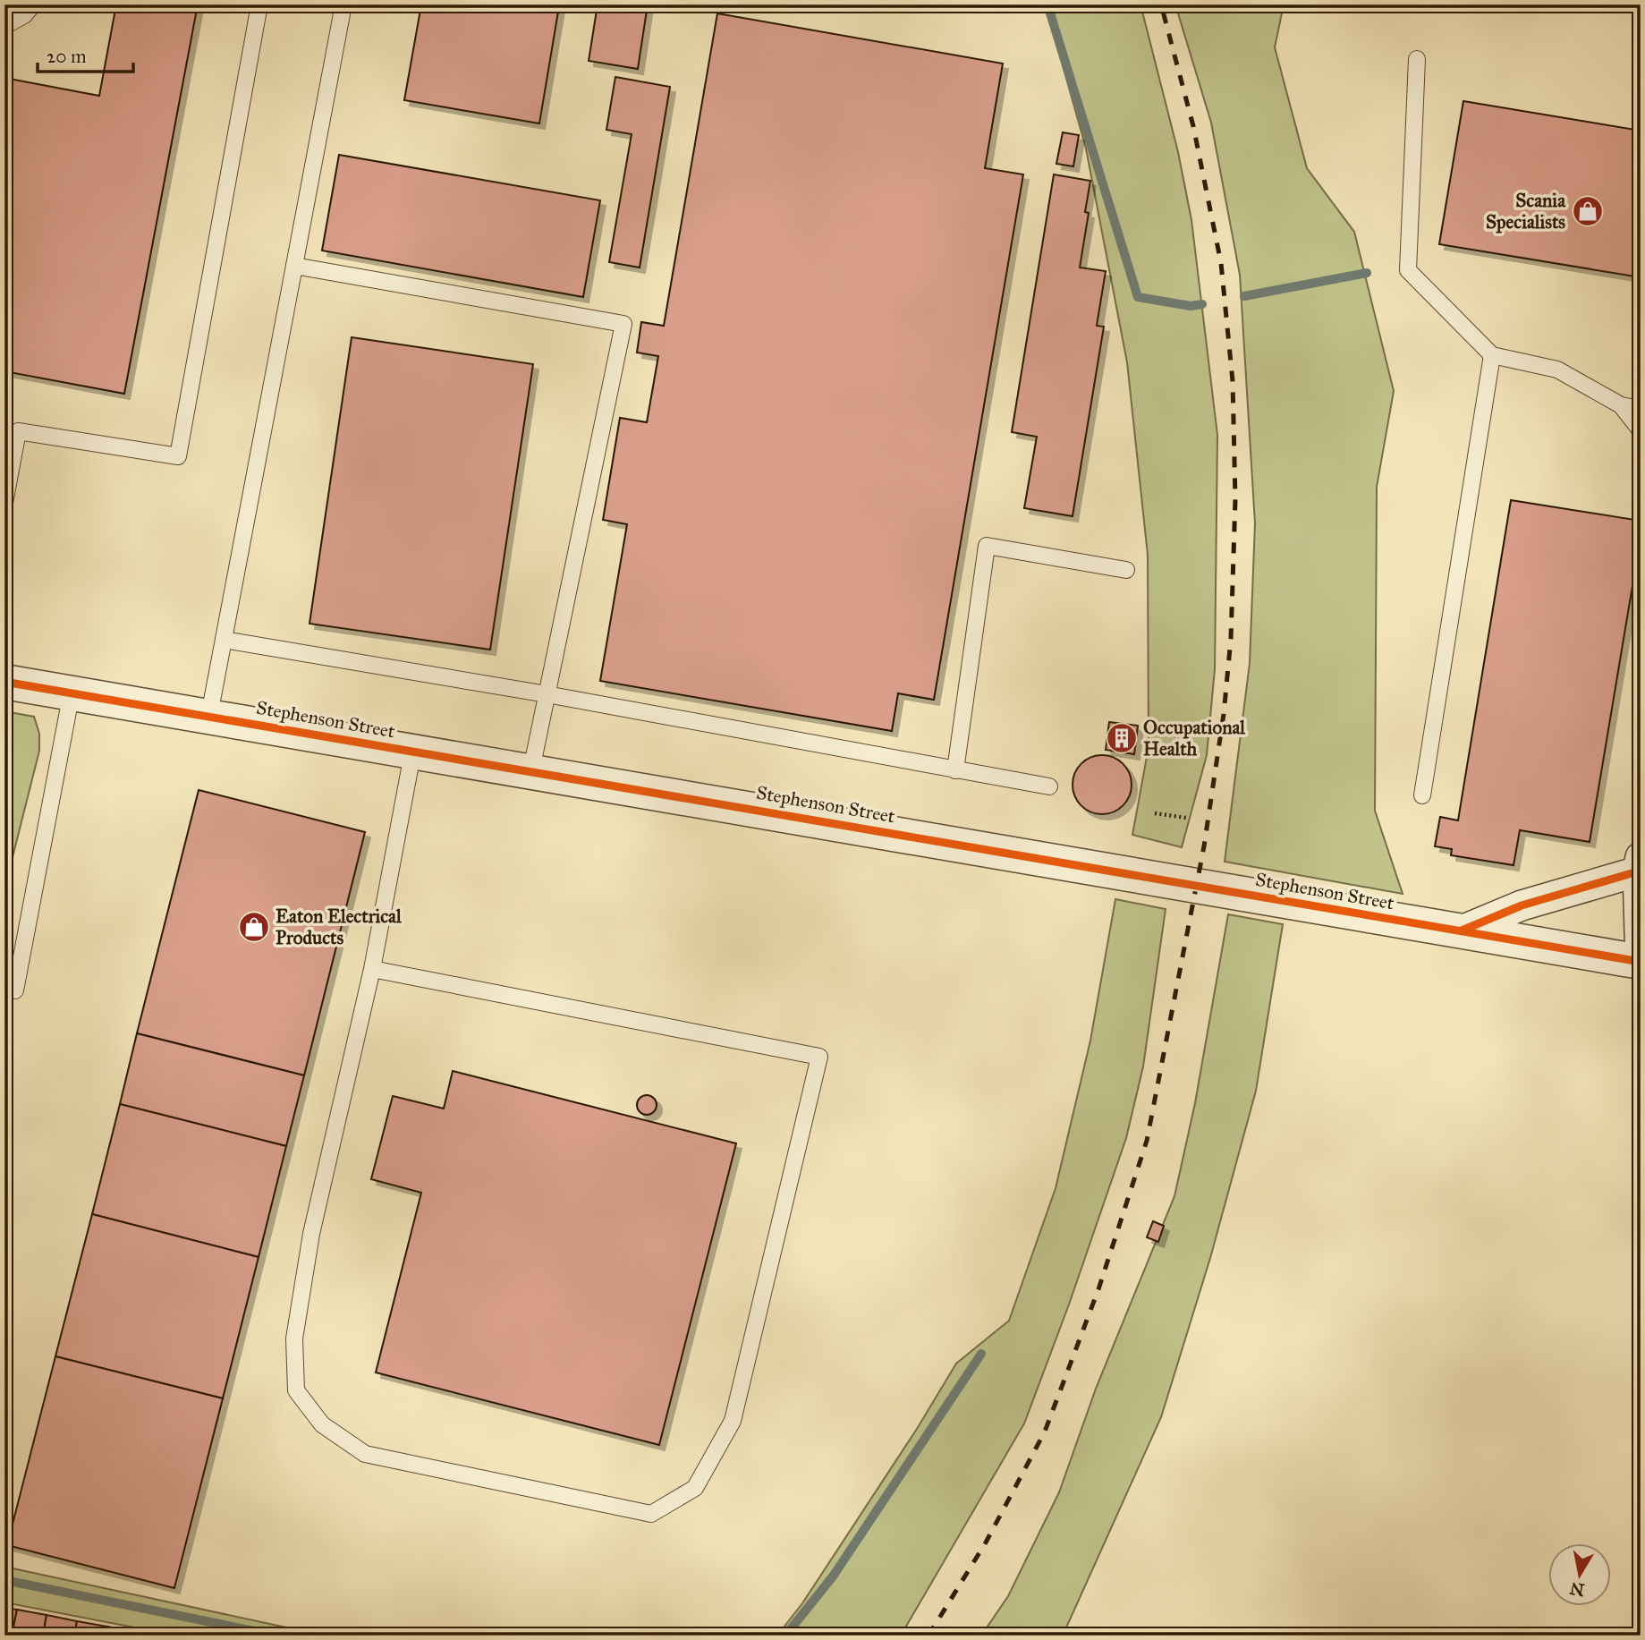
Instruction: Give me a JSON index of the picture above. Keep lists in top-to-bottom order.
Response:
{
  "streets": {
    "street": ["Stephenson Street"]
  },
  "places": {
    "shop": ["Scania Specialists", "Eaton Electrical Products"],
    "building": ["Occupational Health"]
  },
  "scale_bar": "20 m",
  "north": "bottom"
}
